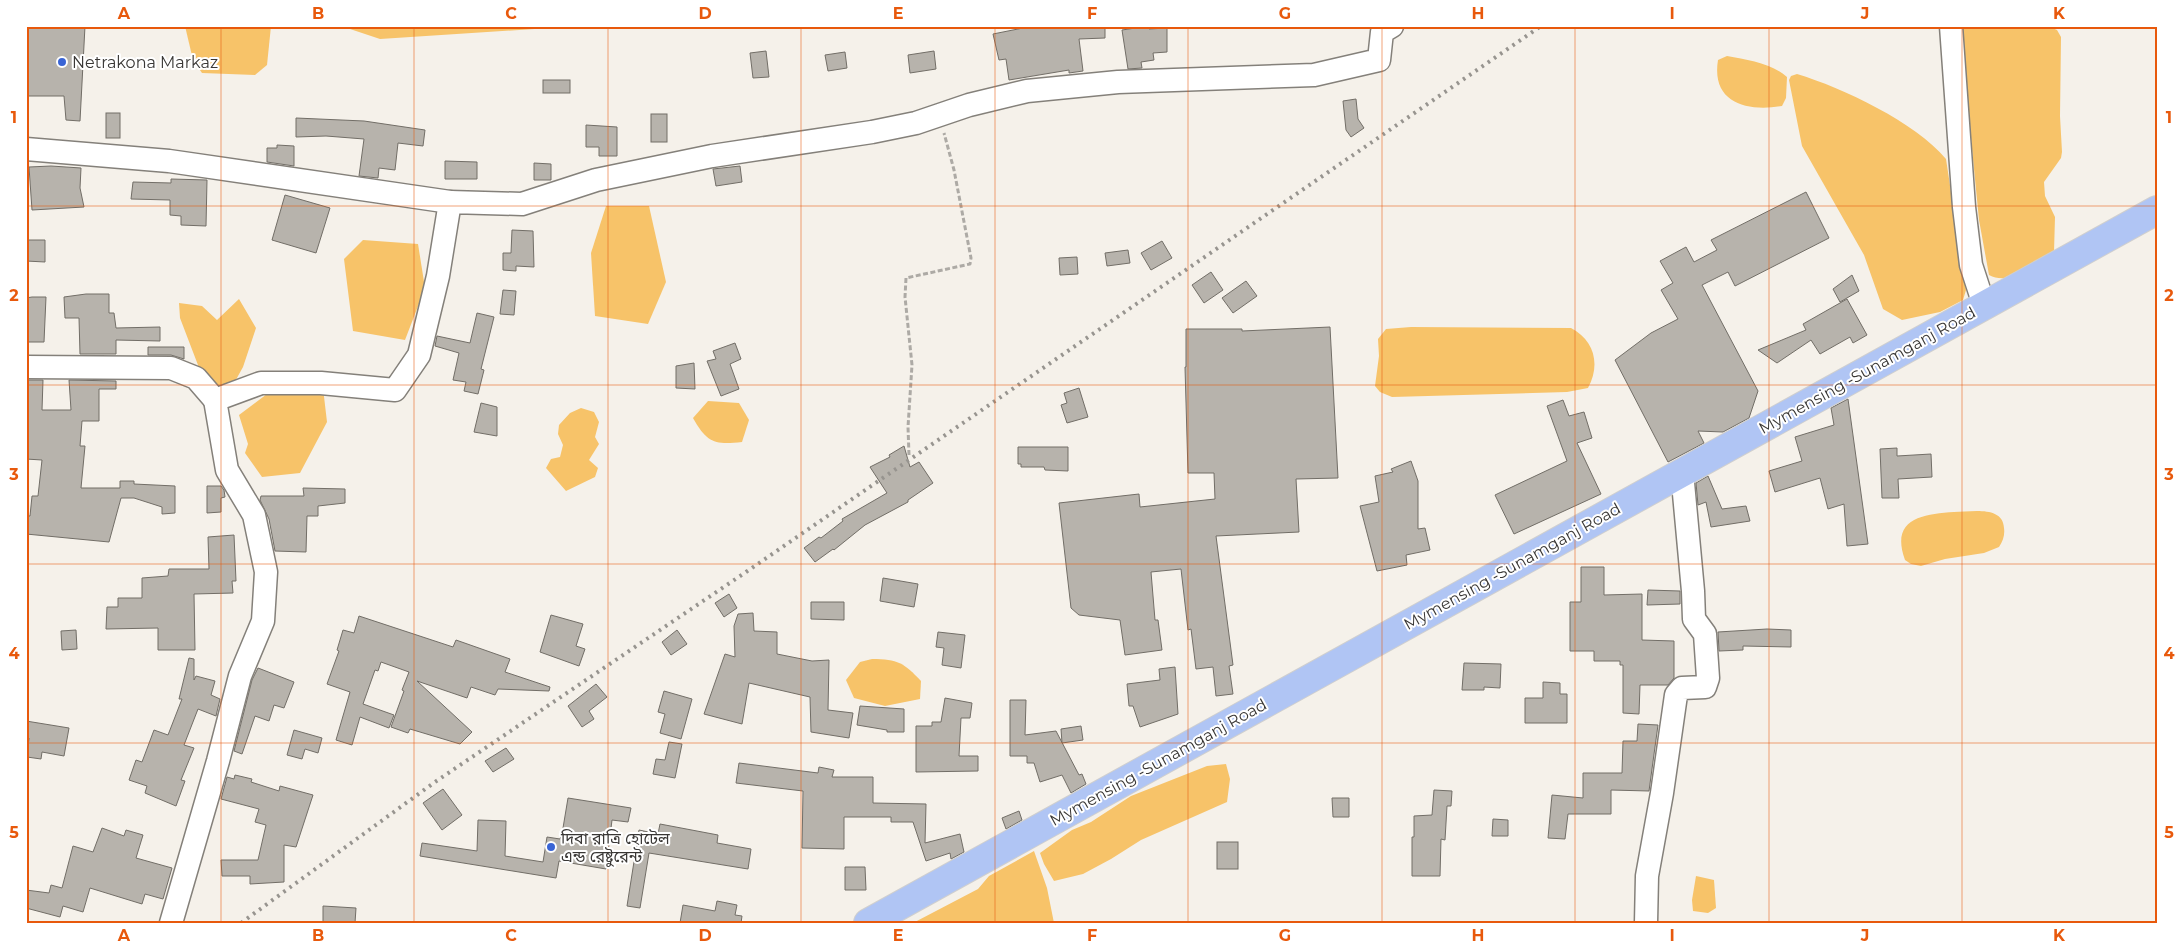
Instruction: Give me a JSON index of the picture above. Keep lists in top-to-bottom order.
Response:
{
  "streets": {
    "main road": ["Mymensing -Sunamganj Road"]
  },
  "places": ["Netrakona Markaz", "দিবা রাত্রি হোটেল এন্ড রেষ্টুরেন্ট"],
  "grid": {
    "columns": [
      "A",
      "B",
      "C",
      "D",
      "E",
      "F",
      "G",
      "H",
      "I",
      "J",
      "K"
    ],
    "rows": [
      "1",
      "2",
      "3",
      "4",
      "5"
    ]
  }
}
